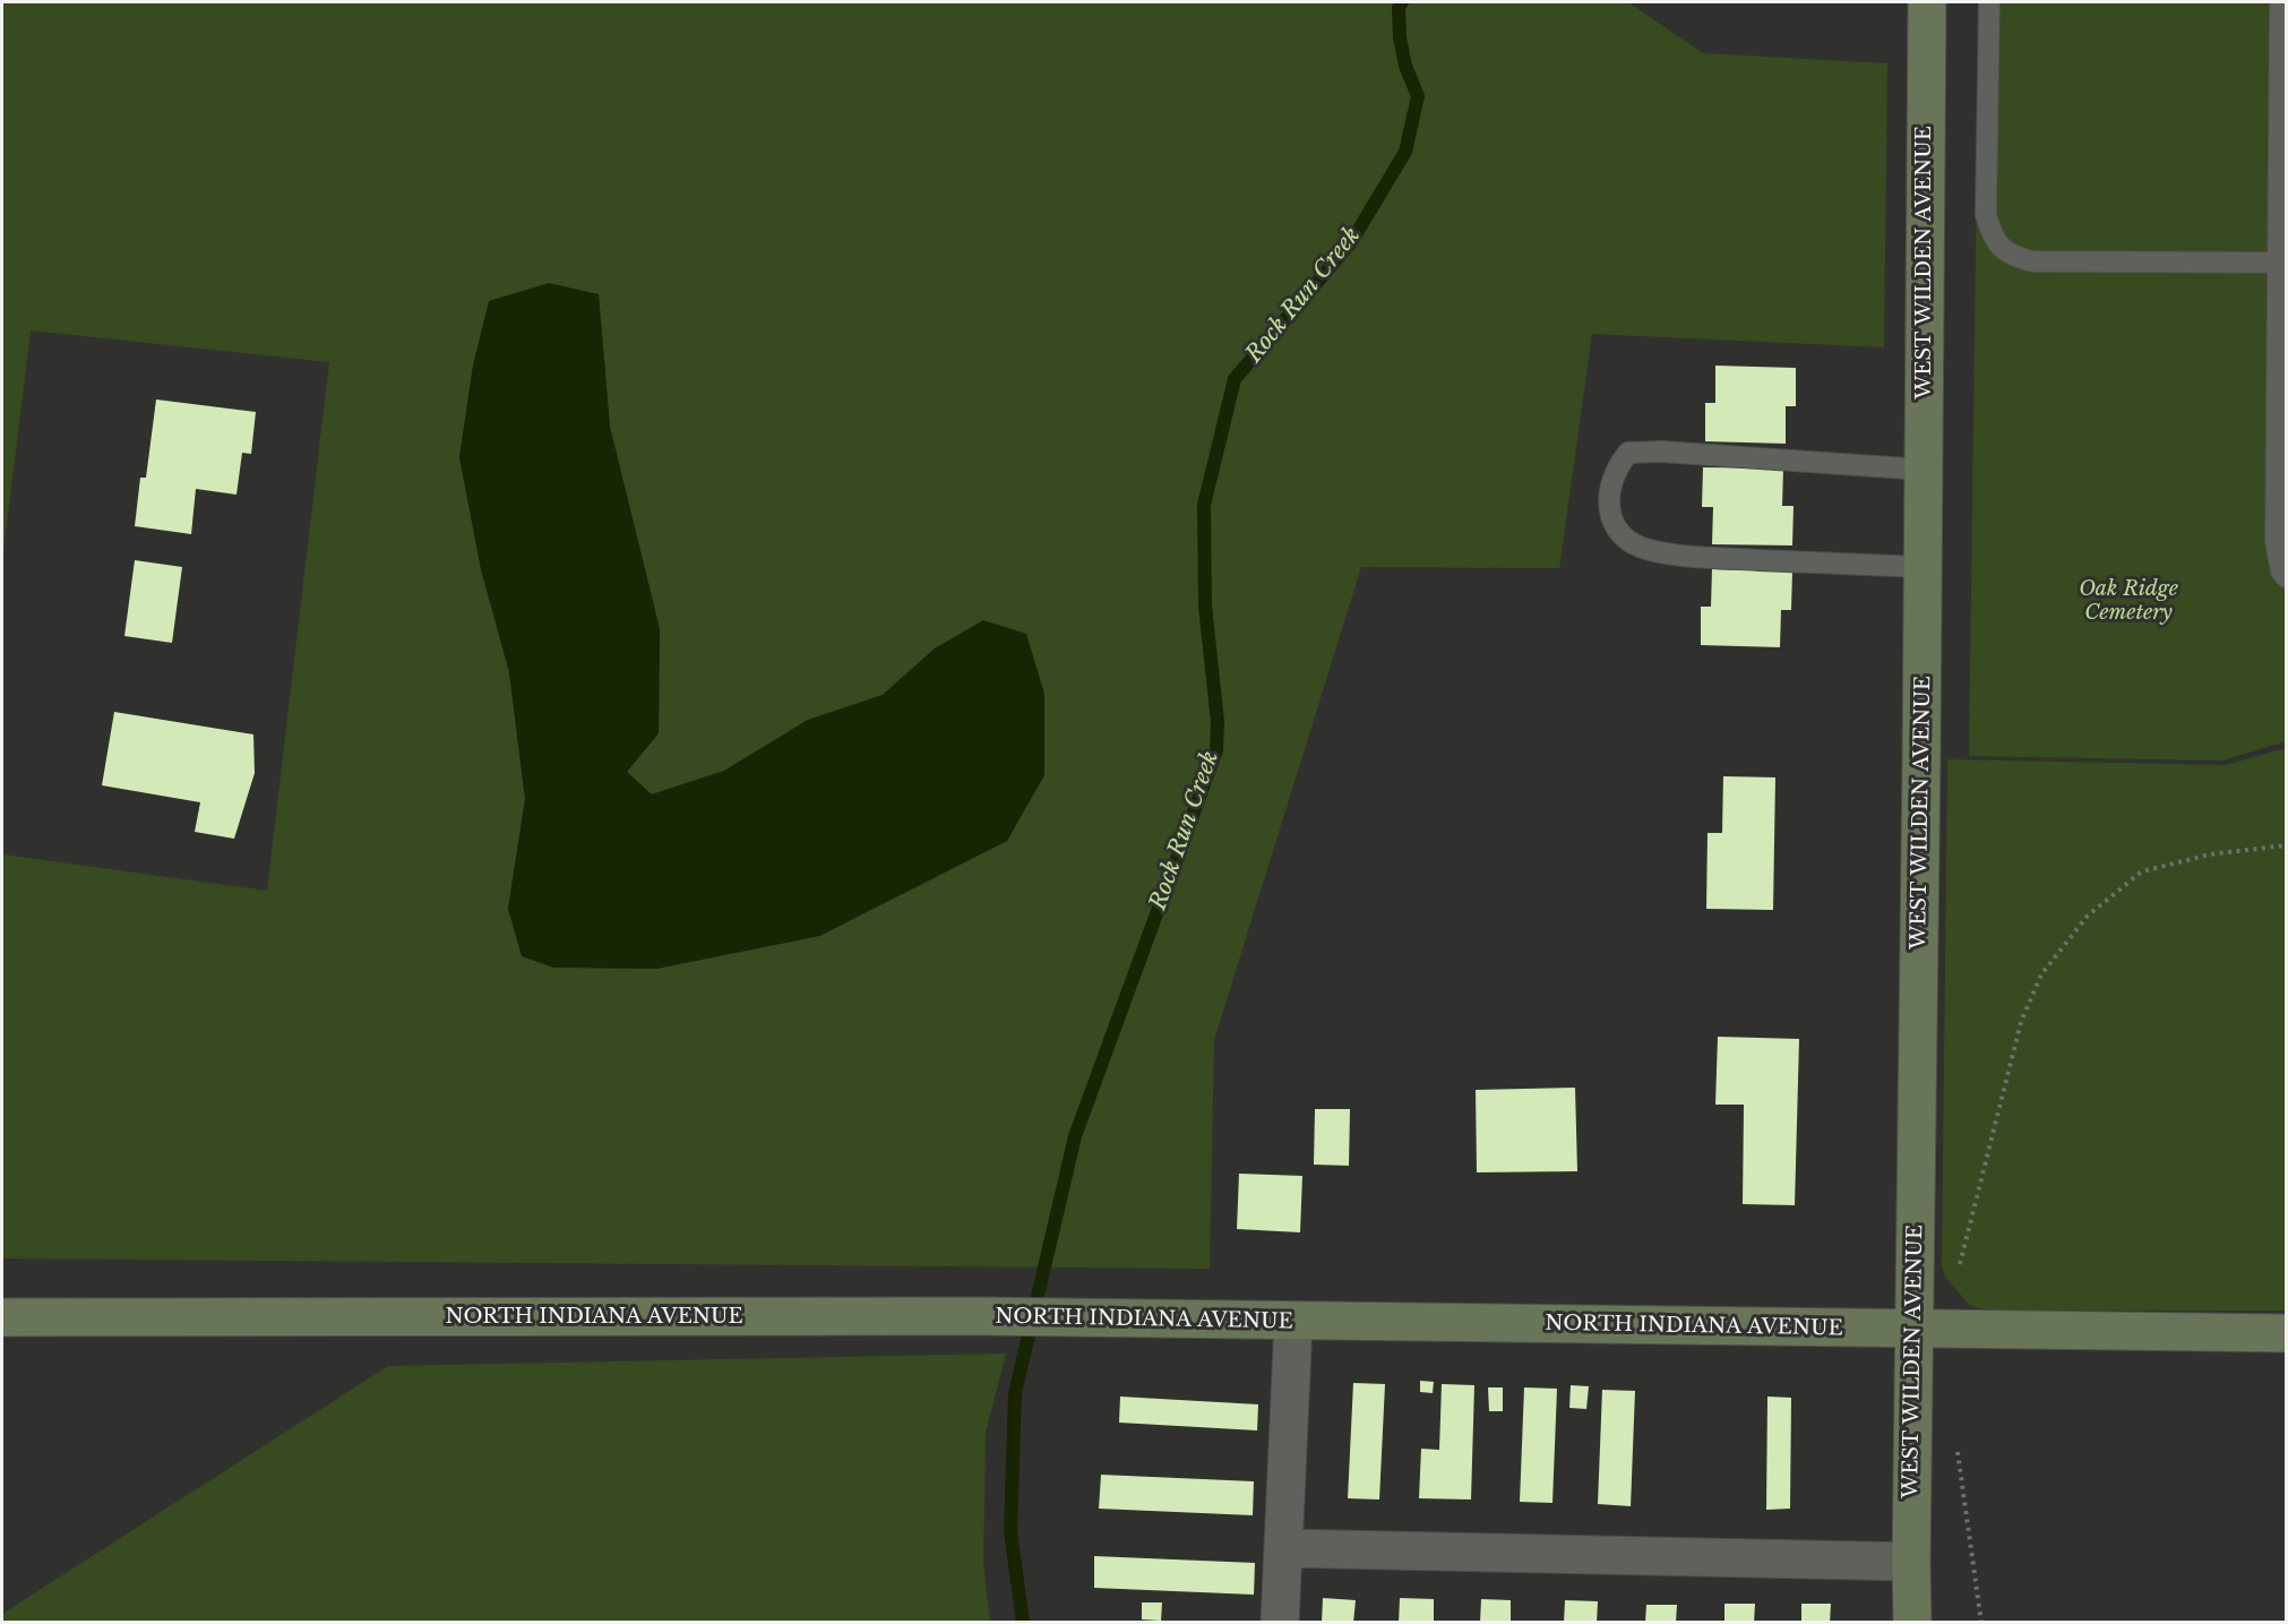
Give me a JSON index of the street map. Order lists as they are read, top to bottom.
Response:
{
  "streets": {
    "street": ["WEST WILDEN AVENUE", "NORTH INDIANA AVENUE"]
  },
  "crossings": [
    ["WEST WILDEN AVENUE", "NORTH INDIANA AVENUE"]
  ],
  "water": ["Rock Run Creek"],
  "parks": ["Oak Ridge Cemetery"]
}
